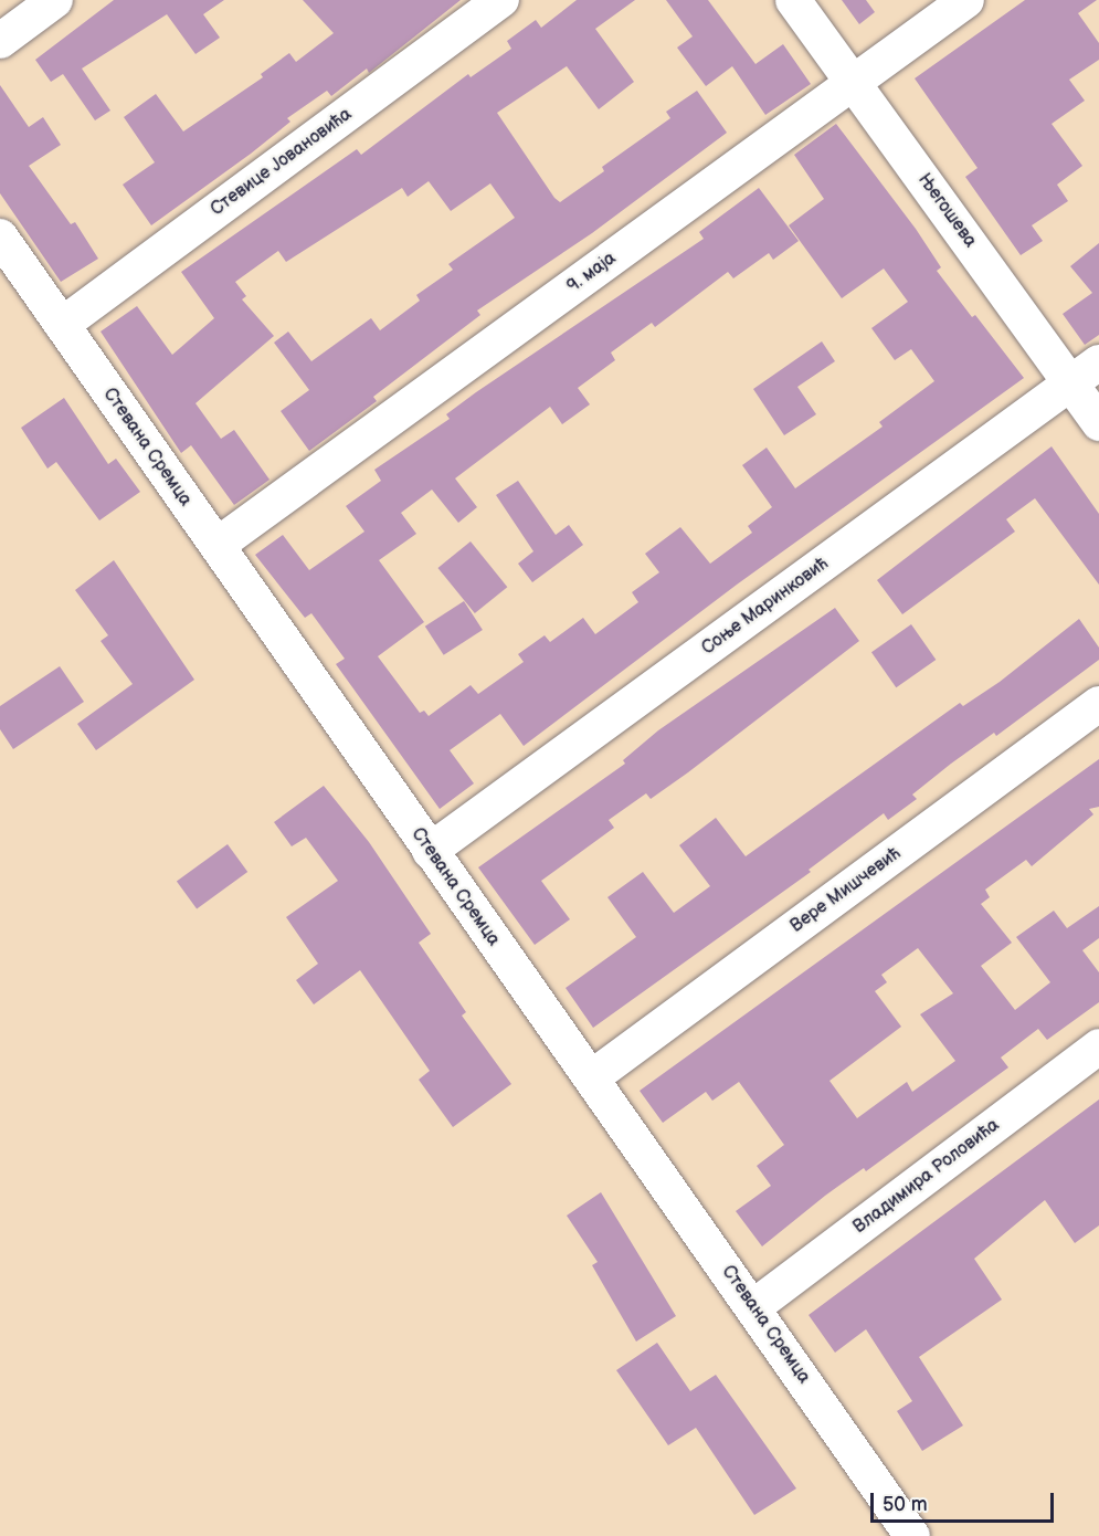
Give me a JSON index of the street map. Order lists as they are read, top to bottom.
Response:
{
  "streets": {
    "street": [
      "Стевице Јовановића",
      "Његошева",
      "9. маја",
      "Стевана Сремца",
      "Соње Маринковић",
      "Вере Мишчевић",
      "Владимира Роловића"
    ]
  },
  "crossings": [
    ["Стевице Јовановића", "Стевана Сремца"],
    ["Његошева", "9. маја"],
    ["Његошева", "Соње Маринковић"],
    ["9. маја", "Стевана Сремца"],
    ["Стевана Сремца", "Соње Маринковић"],
    ["Стевана Сремца", "Вере Мишчевић"],
    ["Стевана Сремца", "Владимира Роловића"]
  ],
  "scale_bar": "50 m"
}
